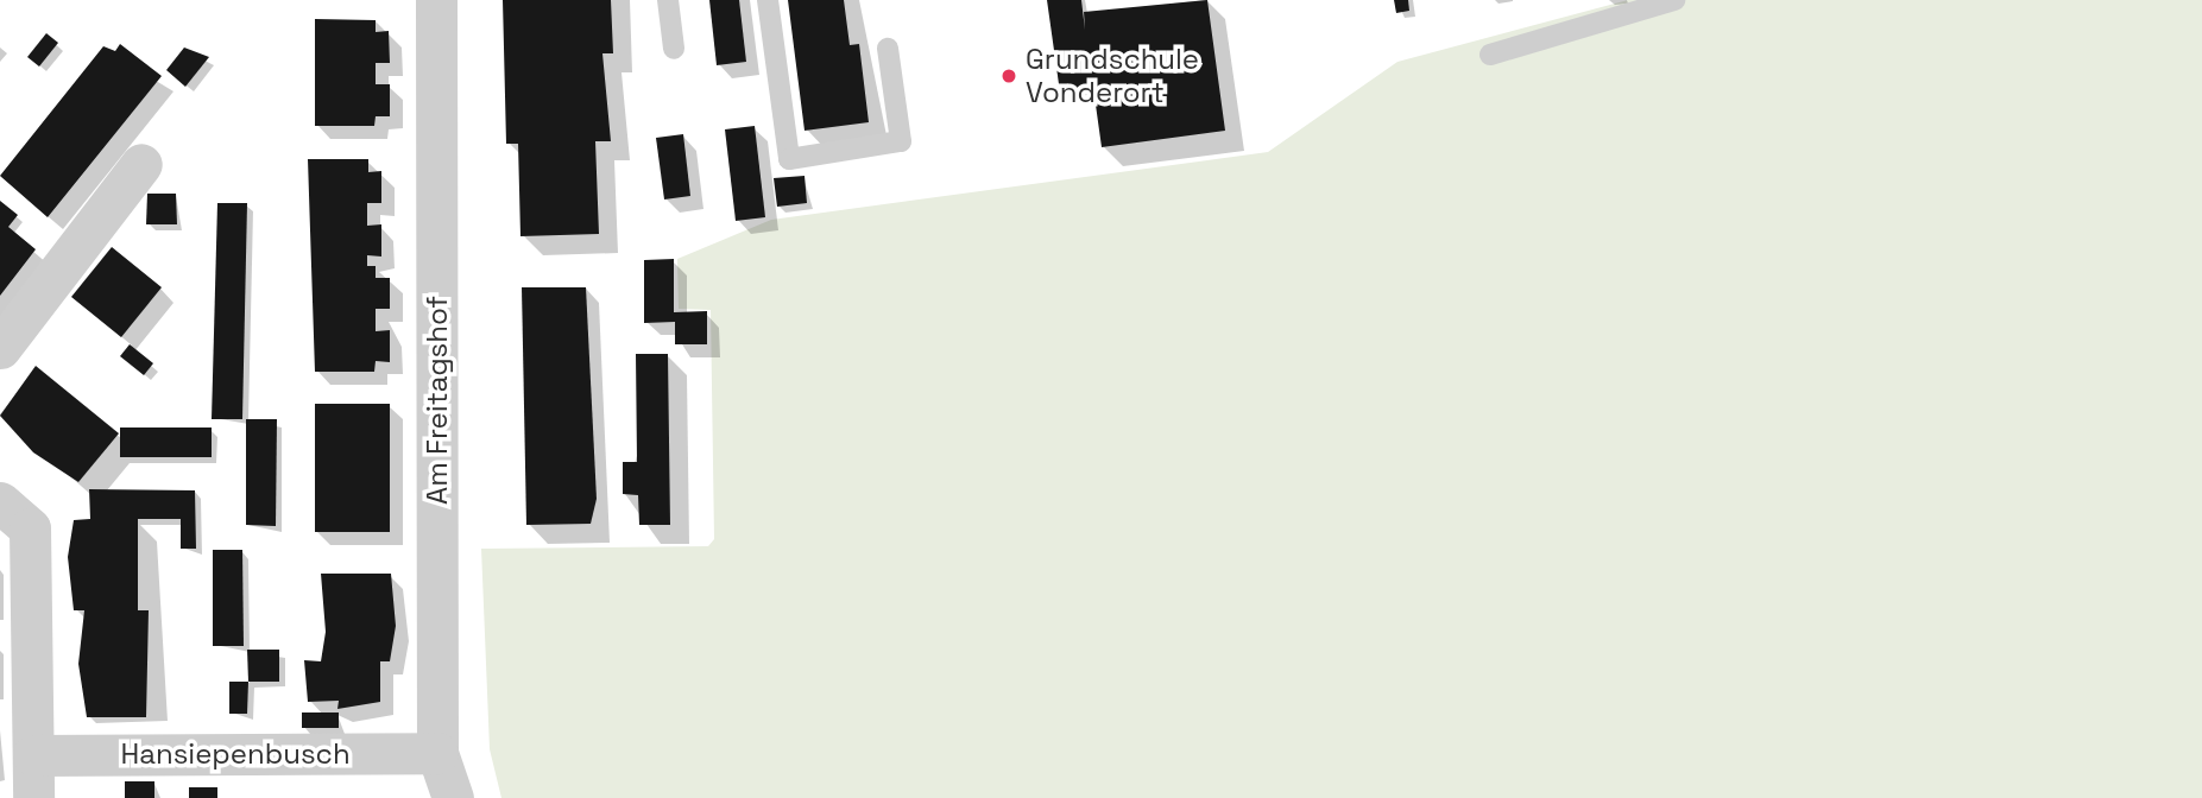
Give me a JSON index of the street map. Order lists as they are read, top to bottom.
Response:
{
  "streets": {
    "street": ["Am Freitagshof", "Hansiepenbusch"]
  },
  "crossings": [
    ["Am Freitagshof", "Hansiepenbusch"]
  ],
  "places": ["Grundschule Vonderort"]
}
